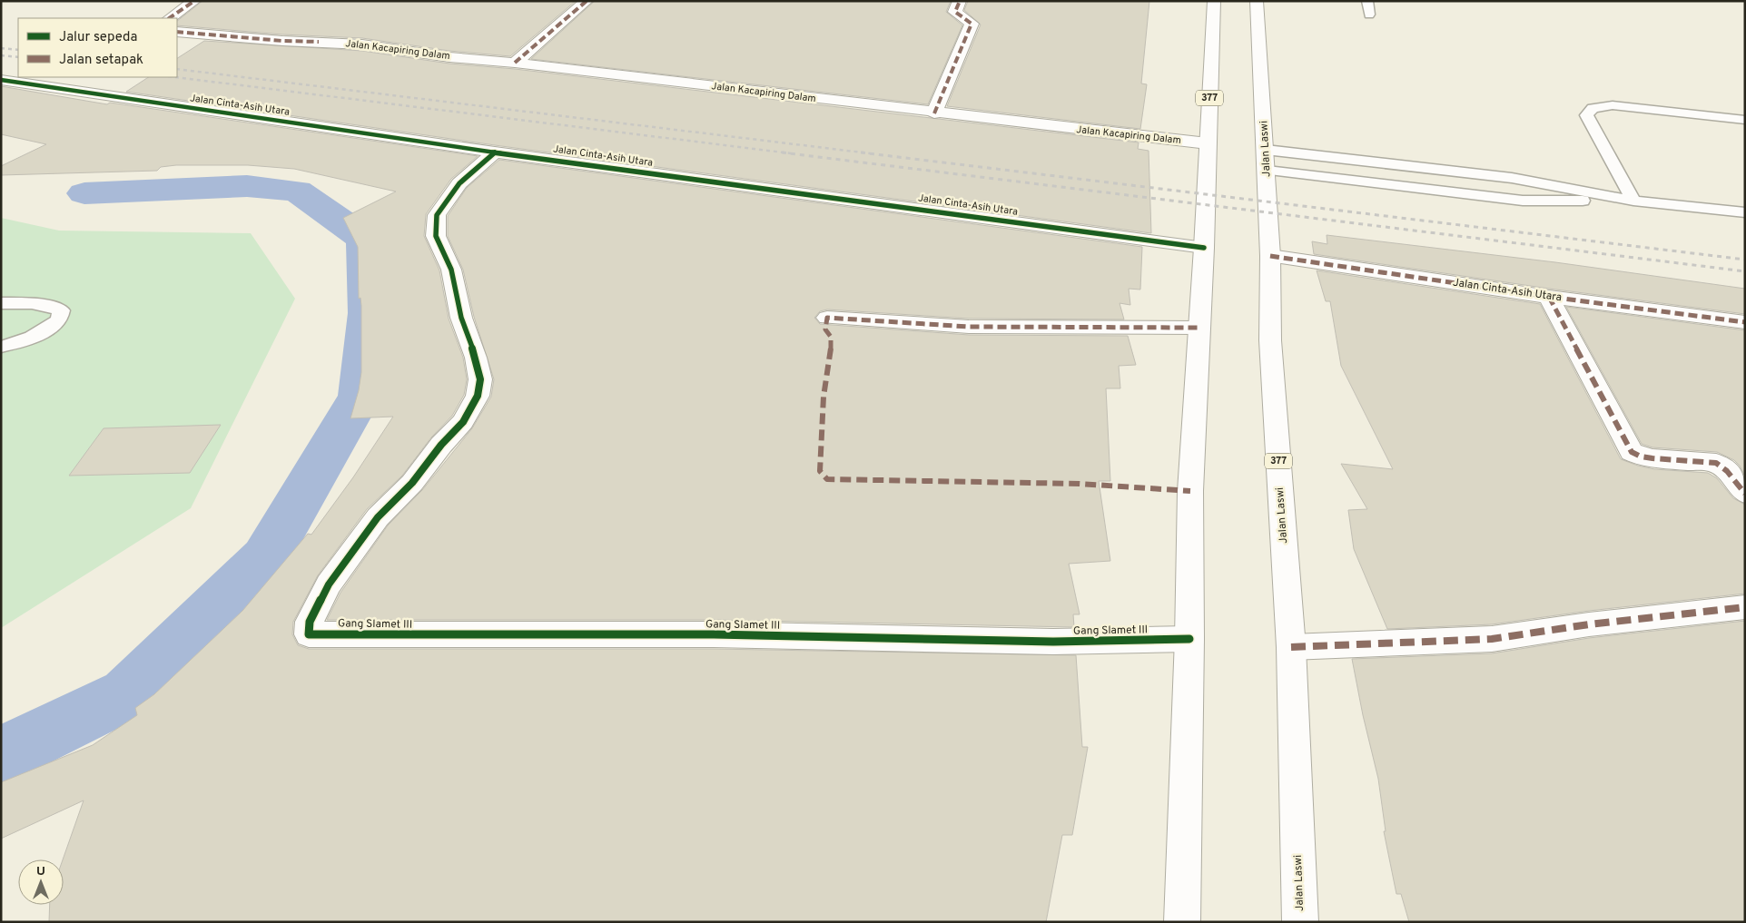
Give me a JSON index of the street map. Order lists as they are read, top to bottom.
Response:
{
  "streets": {
    "street": [
      "Jalan Kacapiring Dalam",
      "377",
      "Jalan Cinta-Asih Utara",
      "Jalan Laswi",
      "Gang Slamet III"
    ]
  },
  "crossings": [
    ["Jalan Kacapiring Dalam", "377"],
    ["377", "Jalan Cinta-Asih Utara"],
    ["377", "Gang Slamet III"],
    ["Jalan Cinta-Asih Utara", "Jalan Laswi"],
    ["Jalan Cinta-Asih Utara", "Gang Slamet III"]
  ],
  "legend": ["Jalur sepeda", "Jalan setapak"],
  "north": "top"
}
